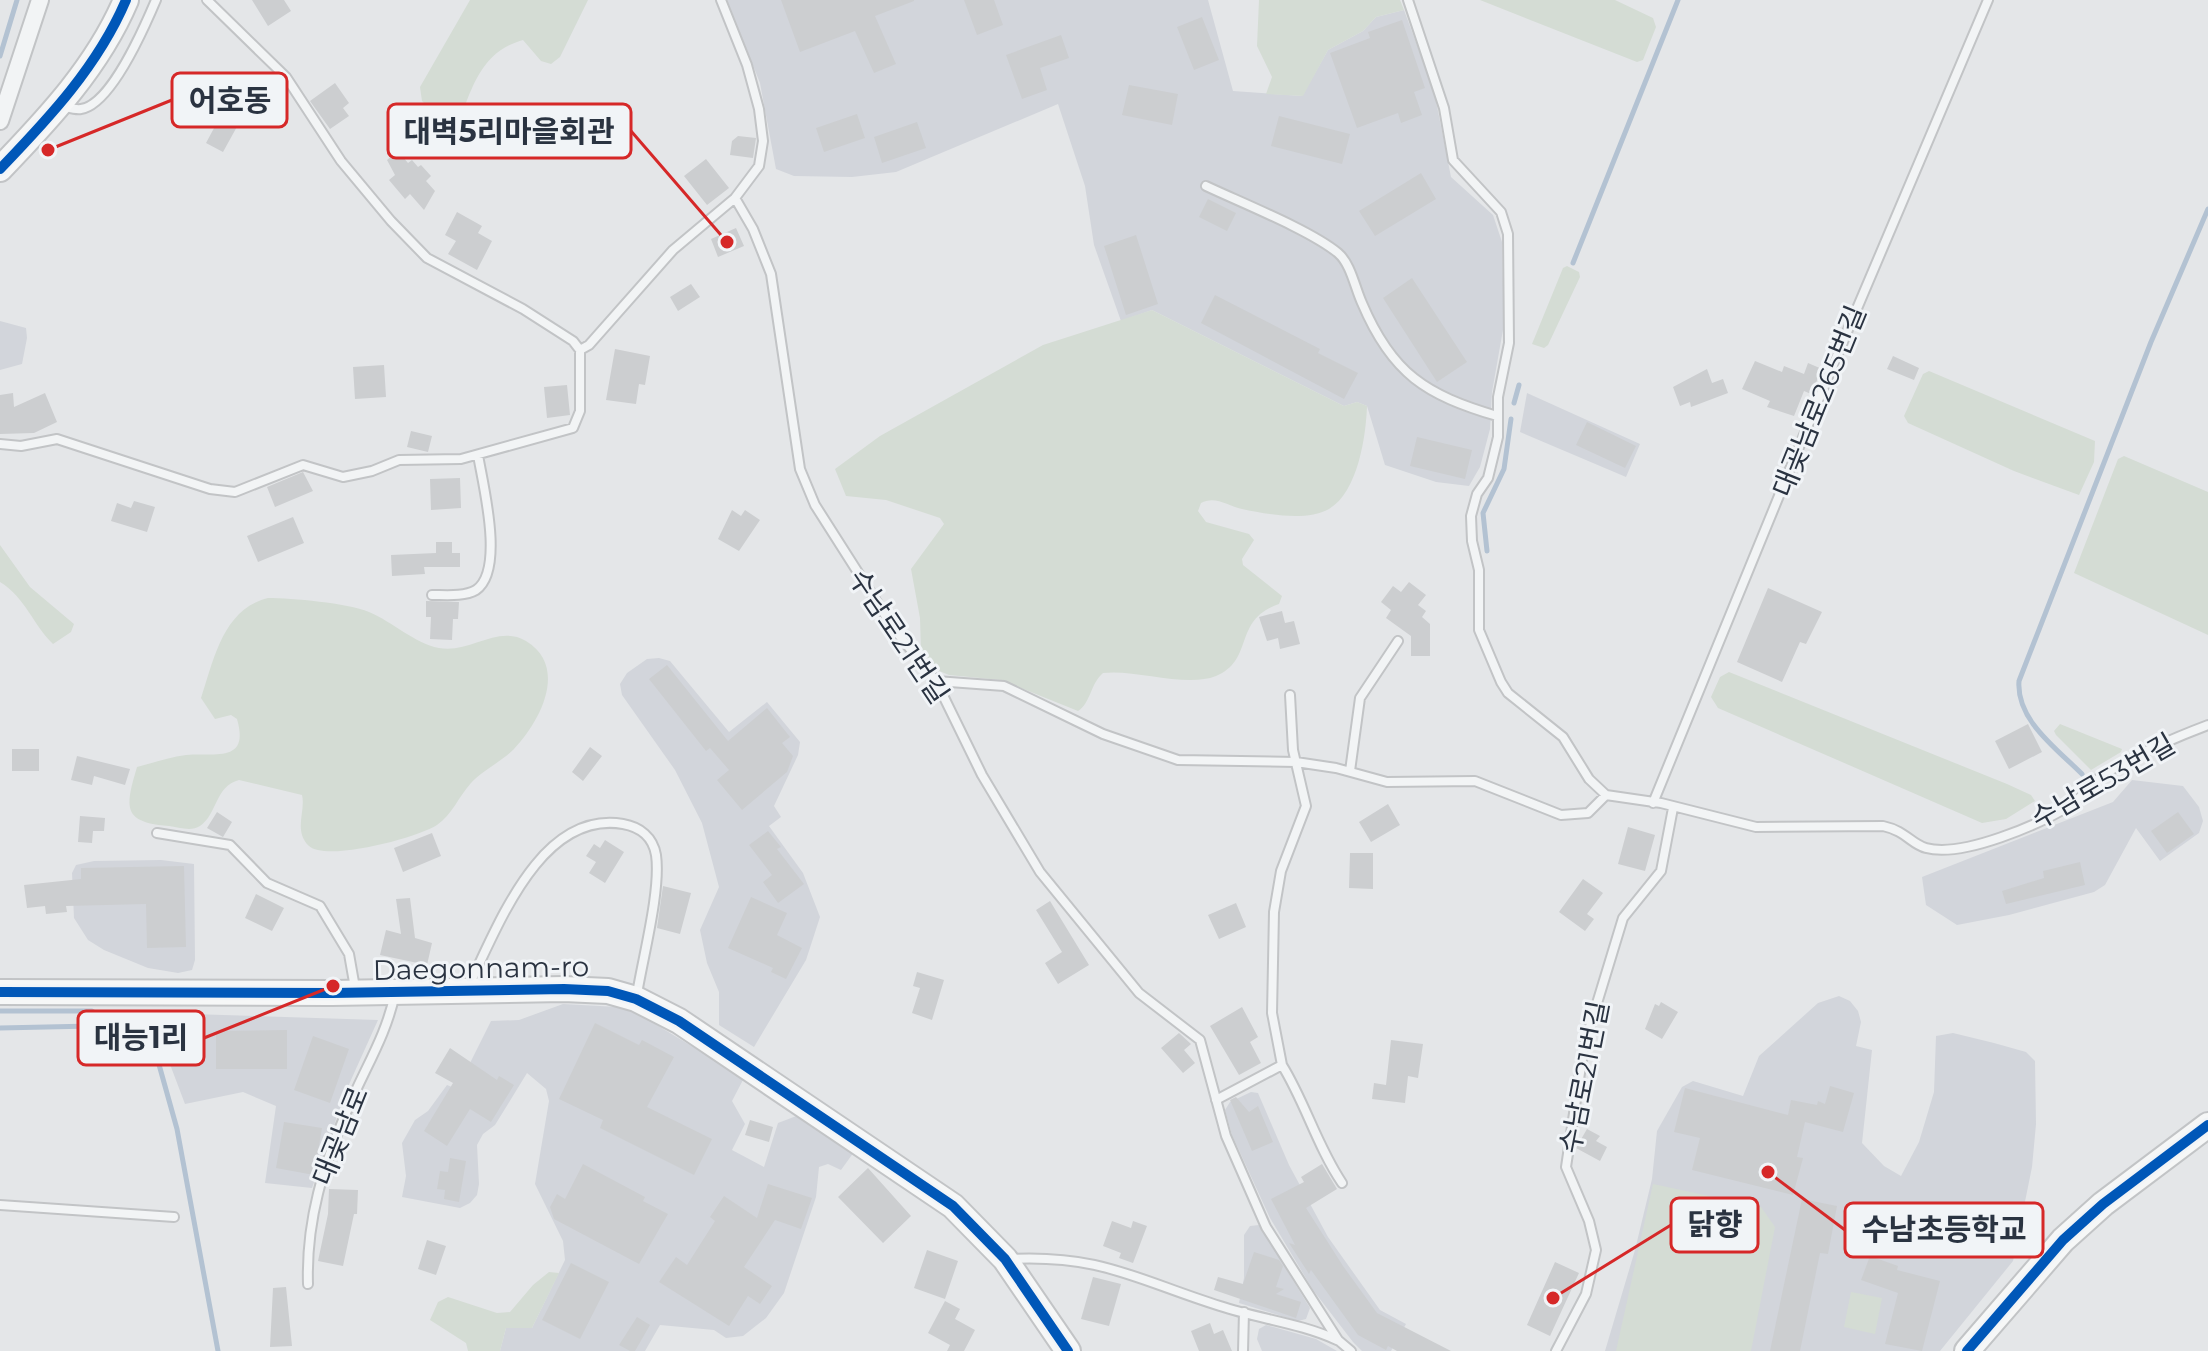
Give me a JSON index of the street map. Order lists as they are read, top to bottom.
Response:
{
  "streets": {
    "street": ["Daegonnam-ro"],
    "lane": [
      "대곶남로265번길",
      "수남로21번길",
      "수남로53번길",
      "대곶남로"
    ]
  },
  "crossings": [
    ["수남로21번길", "수남로53번길"],
    ["Daegonnam-ro", "대곶남로"]
  ],
  "places": [
    "어호동",
    "대벽5리마을회관",
    "대능1리",
    "수남초등학교",
    "닭향"
  ]
}
